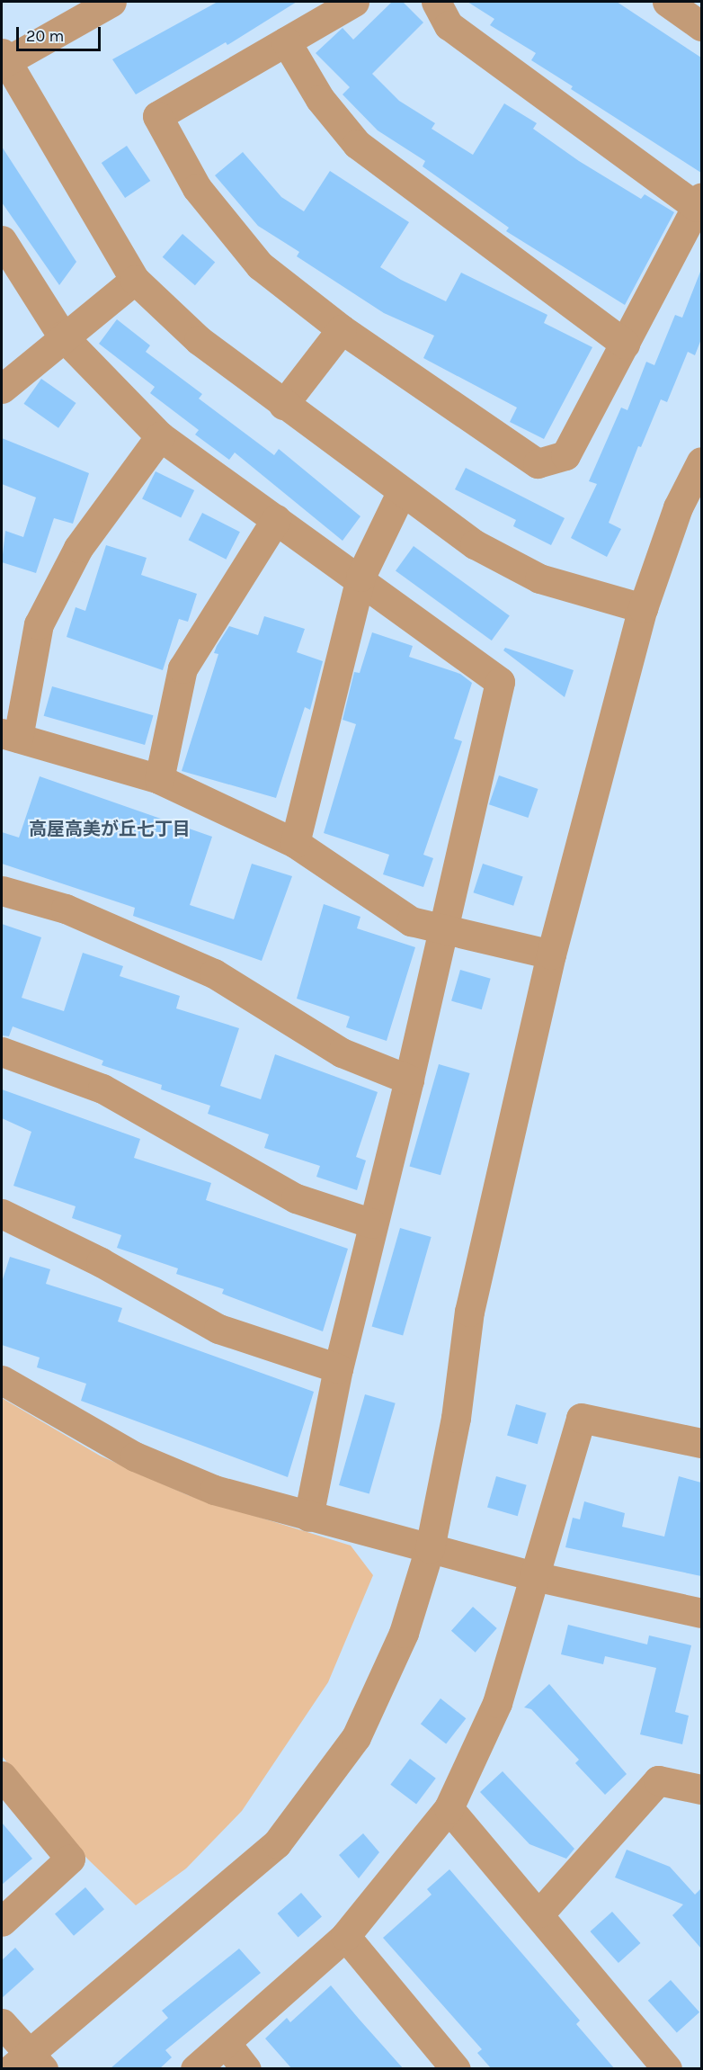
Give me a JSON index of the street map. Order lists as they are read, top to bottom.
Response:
{
  "districts": ["高屋高美が丘七丁目"],
  "scale_bar": "20 m"
}
